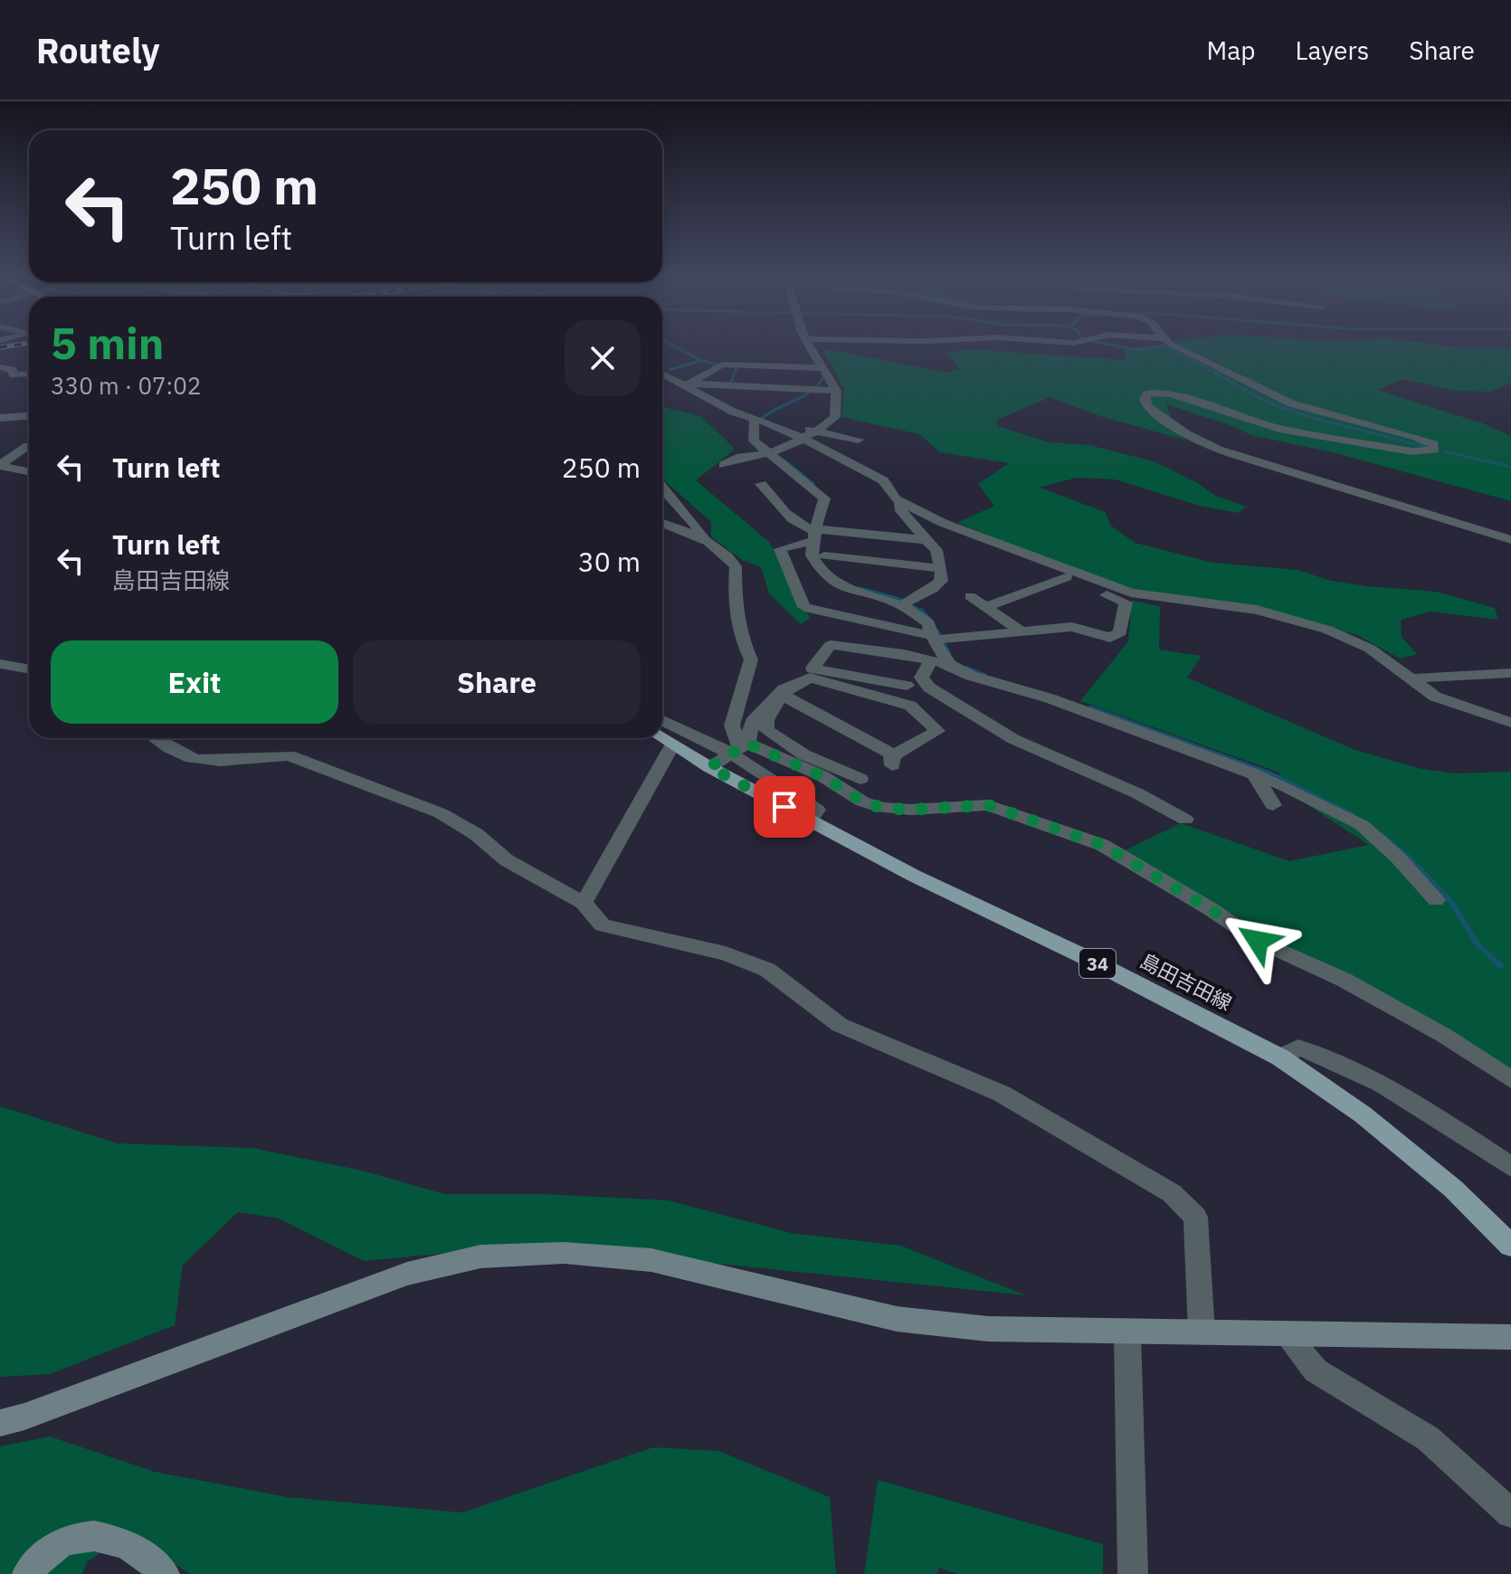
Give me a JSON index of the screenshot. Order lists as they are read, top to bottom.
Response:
{
  "streets": {
    "main road": ["34", "島田吉田線"]
  },
  "page": {
    "header": "Routely",
    "nav": ["Map", "Layers", "Share"],
    "turn": ["250 m", "Turn left"],
    "heading": ["5 min", "330 m · 07:02"],
    "list": [
      {
        "name": "Turn left",
        "value": "250 m"
      },
      {
        "name": "Turn left",
        "note": "島田吉田線",
        "value": "30 m"
      }
    ],
    "buttons": ["Exit", "Share"]
  }
}
